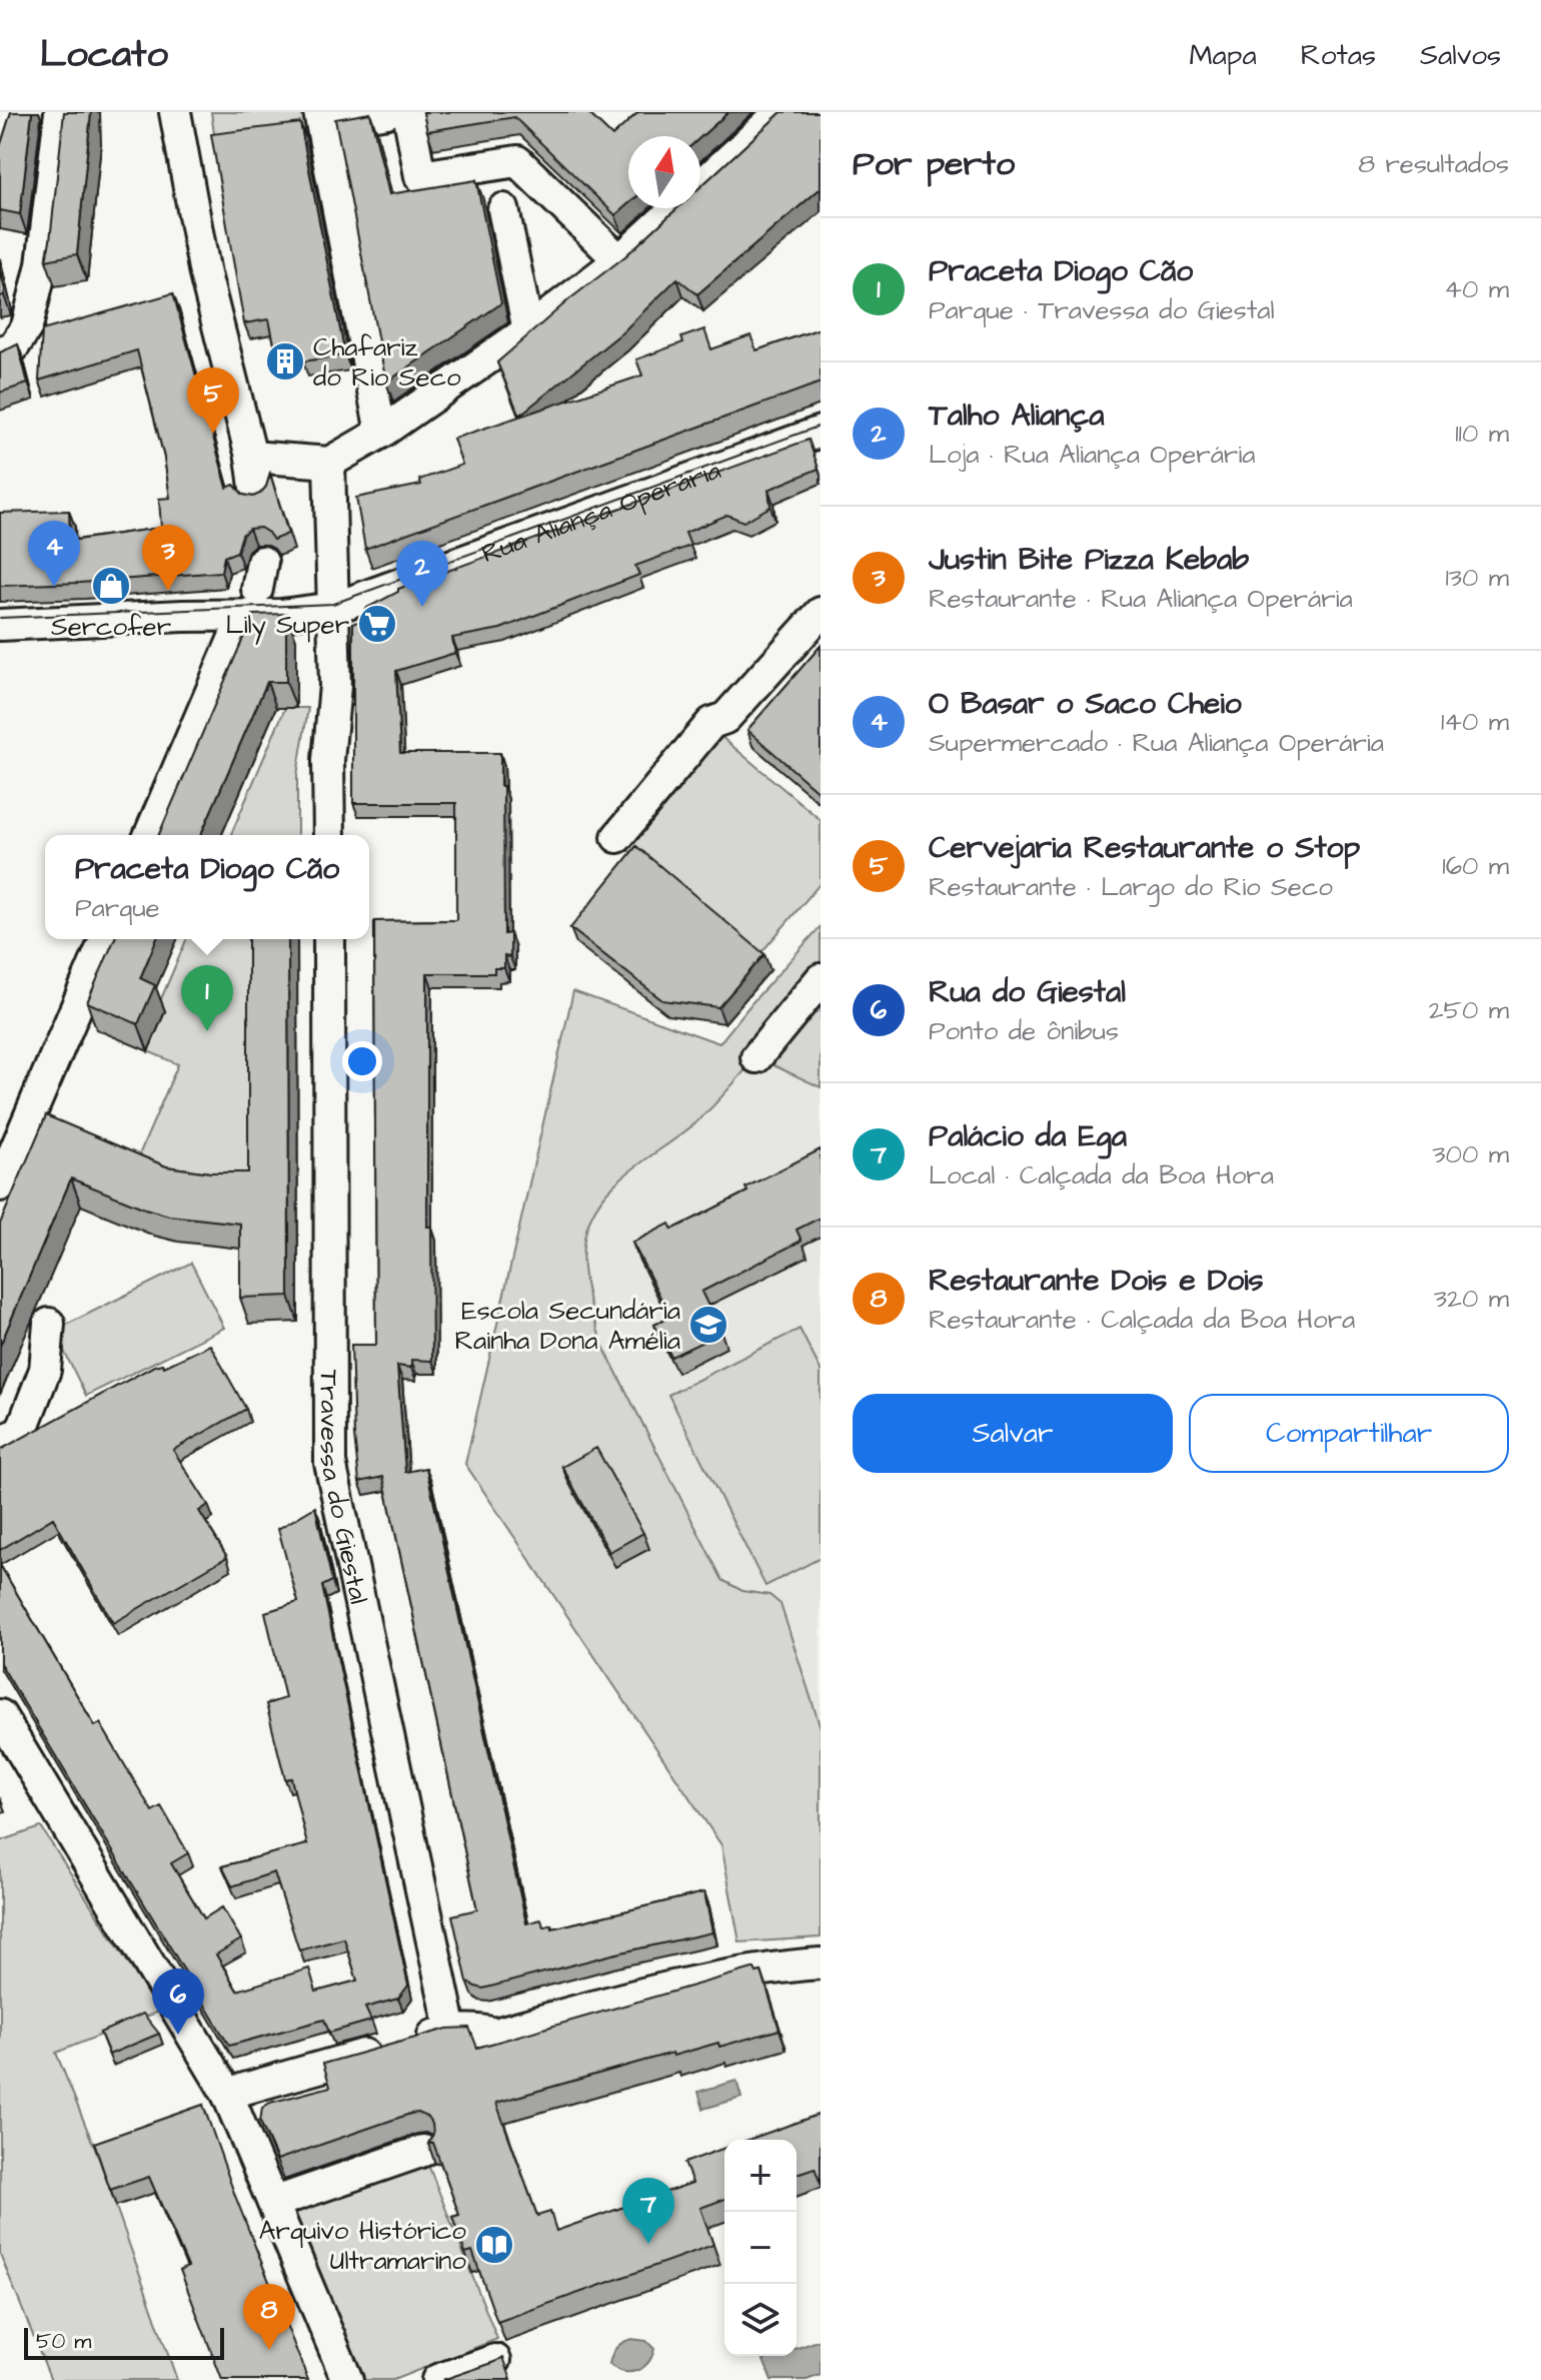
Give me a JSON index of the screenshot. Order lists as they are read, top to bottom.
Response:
{
  "streets": {
    "street": ["Rua Aliança Operária", "Travessa do Giestal"]
  },
  "places": {
    "building": ["Chafariz do Rio Seco"],
    "shop": ["Sercofer"],
    "supermarket": ["Lily Super"],
    "school or university": ["Escola Secundária Rainha Dona Amélia"],
    "library": ["Arquivo Histórico Ultramarino"]
  },
  "scale_bar": "50 m",
  "north": "top",
  "page": {
    "header": "Locato",
    "nav": ["Mapa", "Rotas", "Salvos"],
    "heading": ["Por perto", "8 resultados"],
    "list": [
      {
        "mark": "1",
        "name": "Praceta Diogo Cão",
        "note": "Parque · Travessa do Giestal",
        "value": "40 m"
      },
      {
        "mark": "2",
        "name": "Talho Aliança",
        "note": "Loja · Rua Aliança Operária",
        "value": "110 m"
      },
      {
        "mark": "3",
        "name": "Justin Bite Pizza Kebab",
        "note": "Restaurante · Rua Aliança Operária",
        "value": "130 m"
      },
      {
        "mark": "4",
        "name": "O Basar o Saco Cheio",
        "note": "Supermercado · Rua Aliança Operária",
        "value": "140 m"
      },
      {
        "mark": "5",
        "name": "Cervejaria Restaurante o Stop",
        "note": "Restaurante · Largo do Rio Seco",
        "value": "160 m"
      },
      {
        "mark": "6",
        "name": "Rua do Giestal",
        "note": "Ponto de ônibus",
        "value": "250 m"
      },
      {
        "mark": "7",
        "name": "Palácio da Ega",
        "note": "Local · Calçada da Boa Hora",
        "value": "300 m"
      },
      {
        "mark": "8",
        "name": "Restaurante Dois e Dois",
        "note": "Restaurante · Calçada da Boa Hora",
        "value": "320 m"
      }
    ],
    "pins": [
      "5",
      "4",
      "3",
      "2",
      "1",
      "6",
      "7",
      "8"
    ],
    "popup": ["Praceta Diogo Cão", "Parque"],
    "buttons": ["Salvar", "Compartilhar"],
    "map_buttons": ["+", "−"],
    "scale": "50 m"
  }
}
